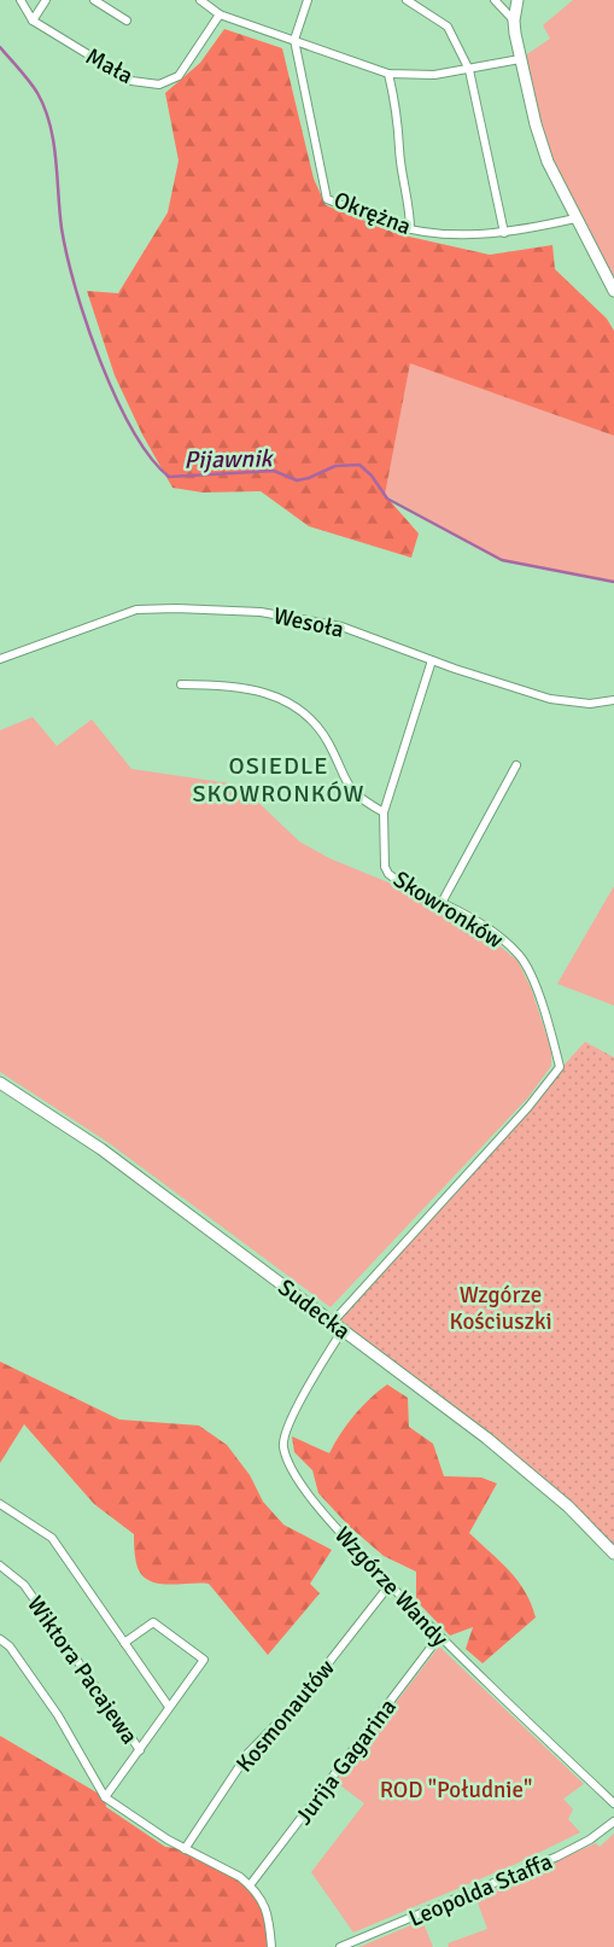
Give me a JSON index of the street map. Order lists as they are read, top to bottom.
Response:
{
  "streets": {
    "street": [
      "Mała",
      "Okrężna",
      "Wesoła",
      "Skowronków",
      "Sudecka",
      "Wzgórze Wandy",
      "Wiktora Pacajewa",
      "Kosmonautów",
      "Jurija Gagarina",
      "Leopolda Staffa"
    ]
  },
  "crossings": [
    ["Wesoła", "Skowronków"],
    ["Skowronków", "Sudecka"],
    ["Sudecka", "Wzgórze Wandy"],
    ["Wzgórze Wandy", "Kosmonautów"],
    ["Wzgórze Wandy", "Jurija Gagarina"]
  ],
  "districts": ["OSIEDLE SKOWRONKÓW"],
  "water": ["Pijawnik"],
  "parks": ["Wzgórze Kościuszki", "ROD \"Południe\""]
}
